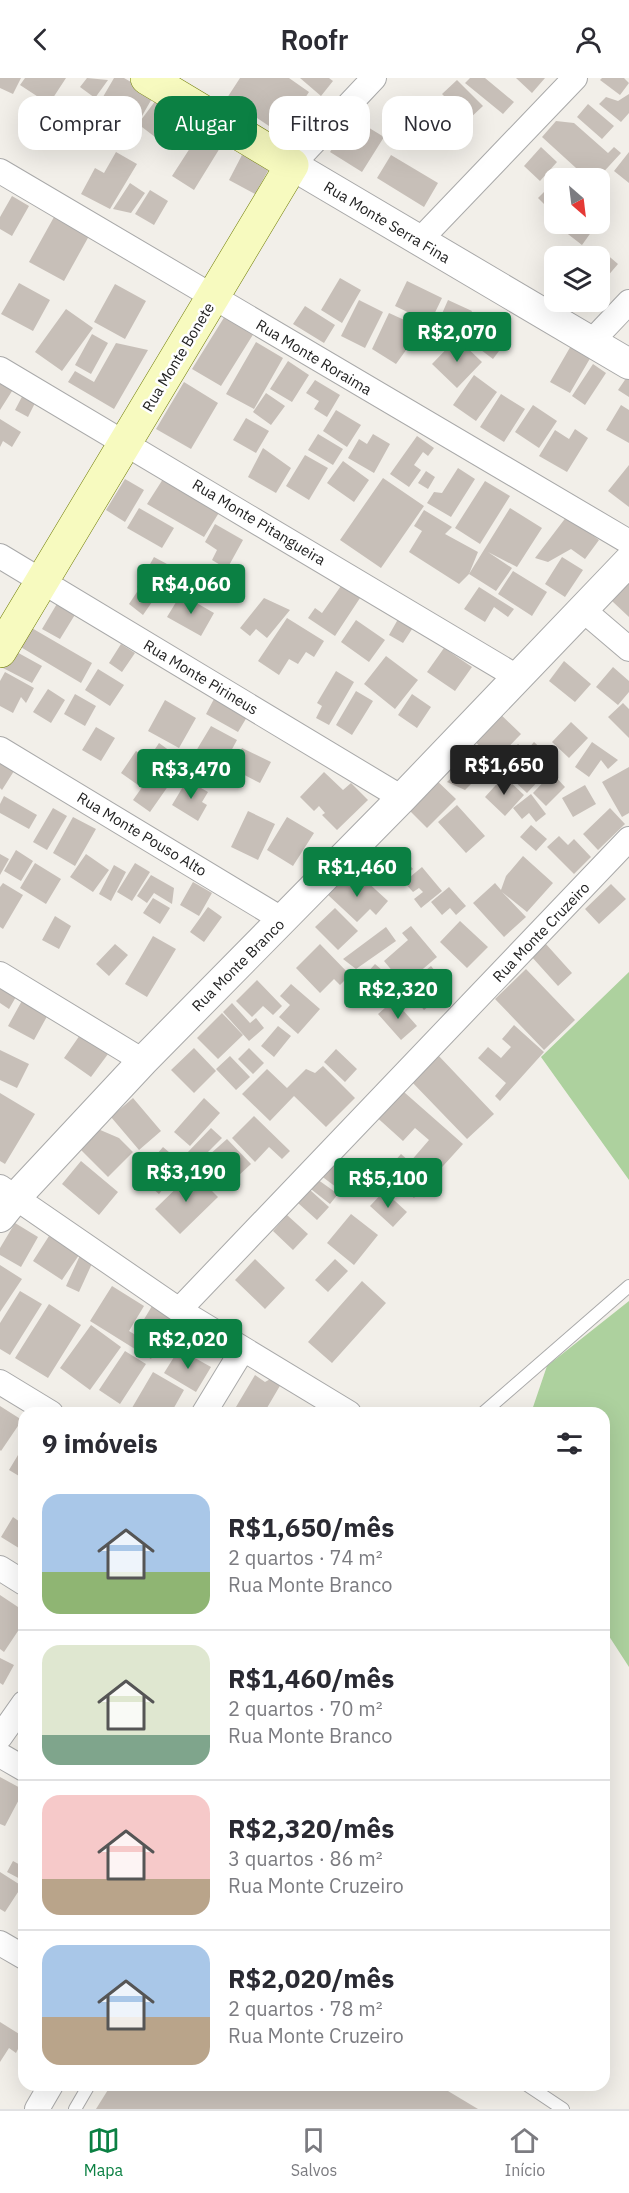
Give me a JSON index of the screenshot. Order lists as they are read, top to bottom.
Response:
{
  "streets": {
    "main road": ["Rua Monte Serra Fina", "Rua Monte Bonete"],
    "street": [
      "Rua Monte Roraima",
      "Rua Monte Pitangueira",
      "Rua Monte Pirineus",
      "Rua Monte Pouso Alto",
      "Rua Monte Cruzeiro",
      "Rua Monte Branco"
    ]
  },
  "crossings": [
    ["Rua Monte Serra Fina", "Rua Monte Bonete"],
    ["Rua Monte Bonete", "Rua Monte Roraima"],
    ["Rua Monte Bonete", "Rua Monte Pitangueira"],
    ["Rua Monte Bonete", "Rua Monte Pirineus"],
    ["Rua Monte Pitangueira", "Rua Monte Branco"],
    ["Rua Monte Pirineus", "Rua Monte Branco"],
    ["Rua Monte Pouso Alto", "Rua Monte Branco"]
  ],
  "north": "bottom right",
  "page": {
    "header": "Roofr",
    "chip": [
      "Comprar",
      "Alugar",
      "Filtros",
      "Novo"
    ],
    "price": [
      "R$2,070",
      "R$4,060",
      "R$1,650",
      "R$3,470",
      "R$1,460",
      "R$2,320",
      "R$3,190",
      "R$5,100",
      "R$2,020"
    ],
    "heading": "9 imóveis",
    "list": [
      {
        "name": "R$1,650/mês",
        "note": "2 quartos · 74 m² · Rua Monte Branco"
      },
      {
        "name": "R$1,460/mês",
        "note": "2 quartos · 70 m² · Rua Monte Branco"
      },
      {
        "name": "R$2,320/mês",
        "note": "3 quartos · 86 m² · Rua Monte Cruzeiro"
      },
      {
        "name": "R$2,020/mês",
        "note": "2 quartos · 78 m² · Rua Monte Cruzeiro"
      }
    ],
    "tabs": ["Mapa", "Salvos", "Início"]
  }
}
